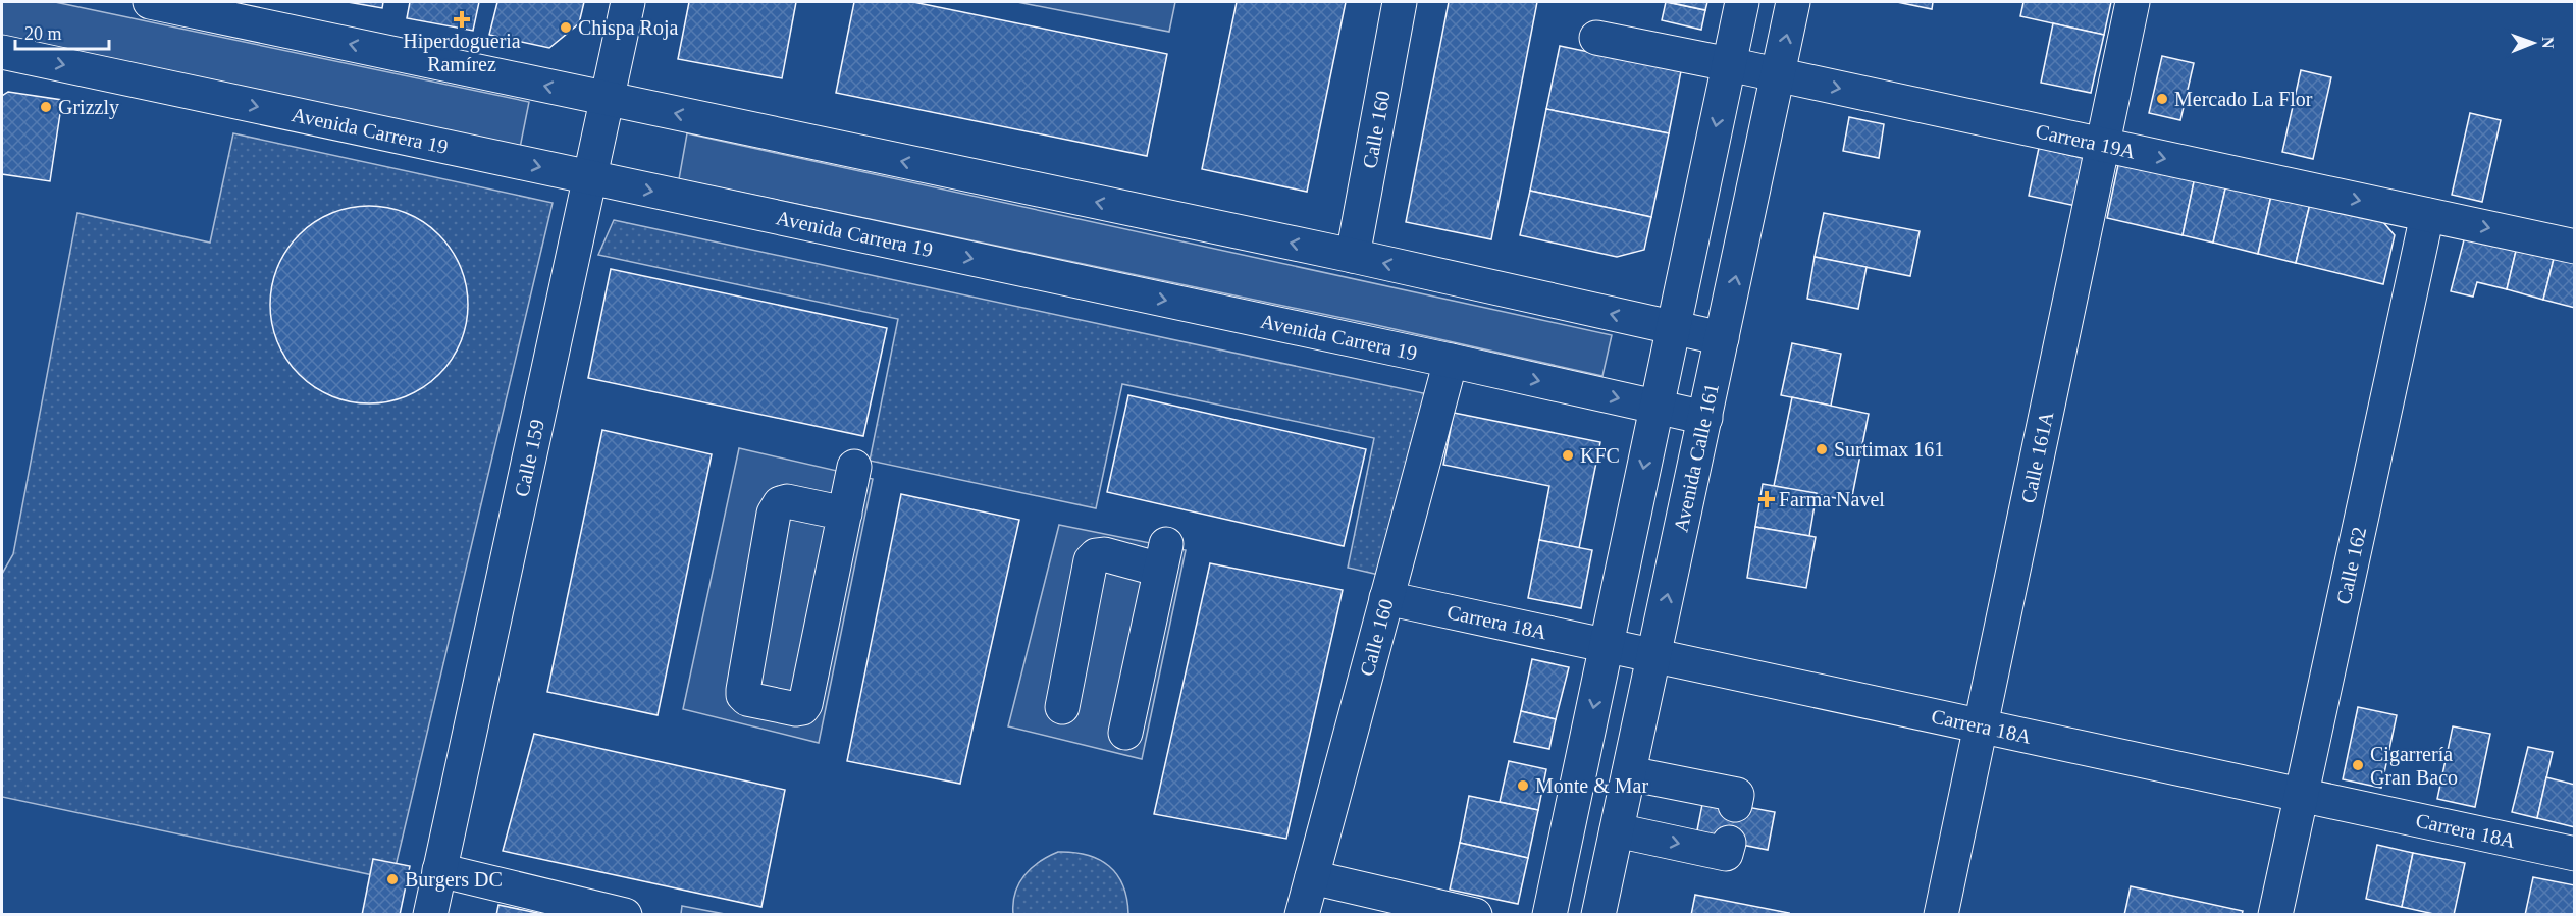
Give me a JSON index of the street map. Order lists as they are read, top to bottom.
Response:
{
  "streets": {
    "main road": [
      "Calle 160",
      "Avenida Carrera 19",
      "Carrera 19A",
      "Calle 161A",
      "Calle 159",
      "Avenida Calle 161",
      "Calle 162",
      "Carrera 18A"
    ]
  },
  "crossings": [
    ["Calle 160", "Avenida Carrera 19"],
    ["Calle 160", "Carrera 18A"],
    ["Avenida Carrera 19", "Calle 159"],
    ["Avenida Carrera 19", "Avenida Calle 161"],
    ["Carrera 19A", "Calle 161A"],
    ["Carrera 19A", "Avenida Calle 161"],
    ["Carrera 19A", "Calle 162"],
    ["Calle 161A", "Carrera 18A"],
    ["Avenida Calle 161", "Carrera 18A"],
    ["Calle 162", "Carrera 18A"]
  ],
  "one_way": ["Carrera 19A"],
  "places": {
    "health": ["Hiperdogueria Ramírez", "Farma Navel"],
    "other": [
      "Chispa Roja",
      "Mercado La Flor",
      "Grizzly",
      "Surtimax 161",
      "KFC",
      "Cigarrería Gran Baco",
      "Monte & Mar",
      "Burgers DC"
    ]
  },
  "scale_bar": "20 m",
  "north": "right"
}
